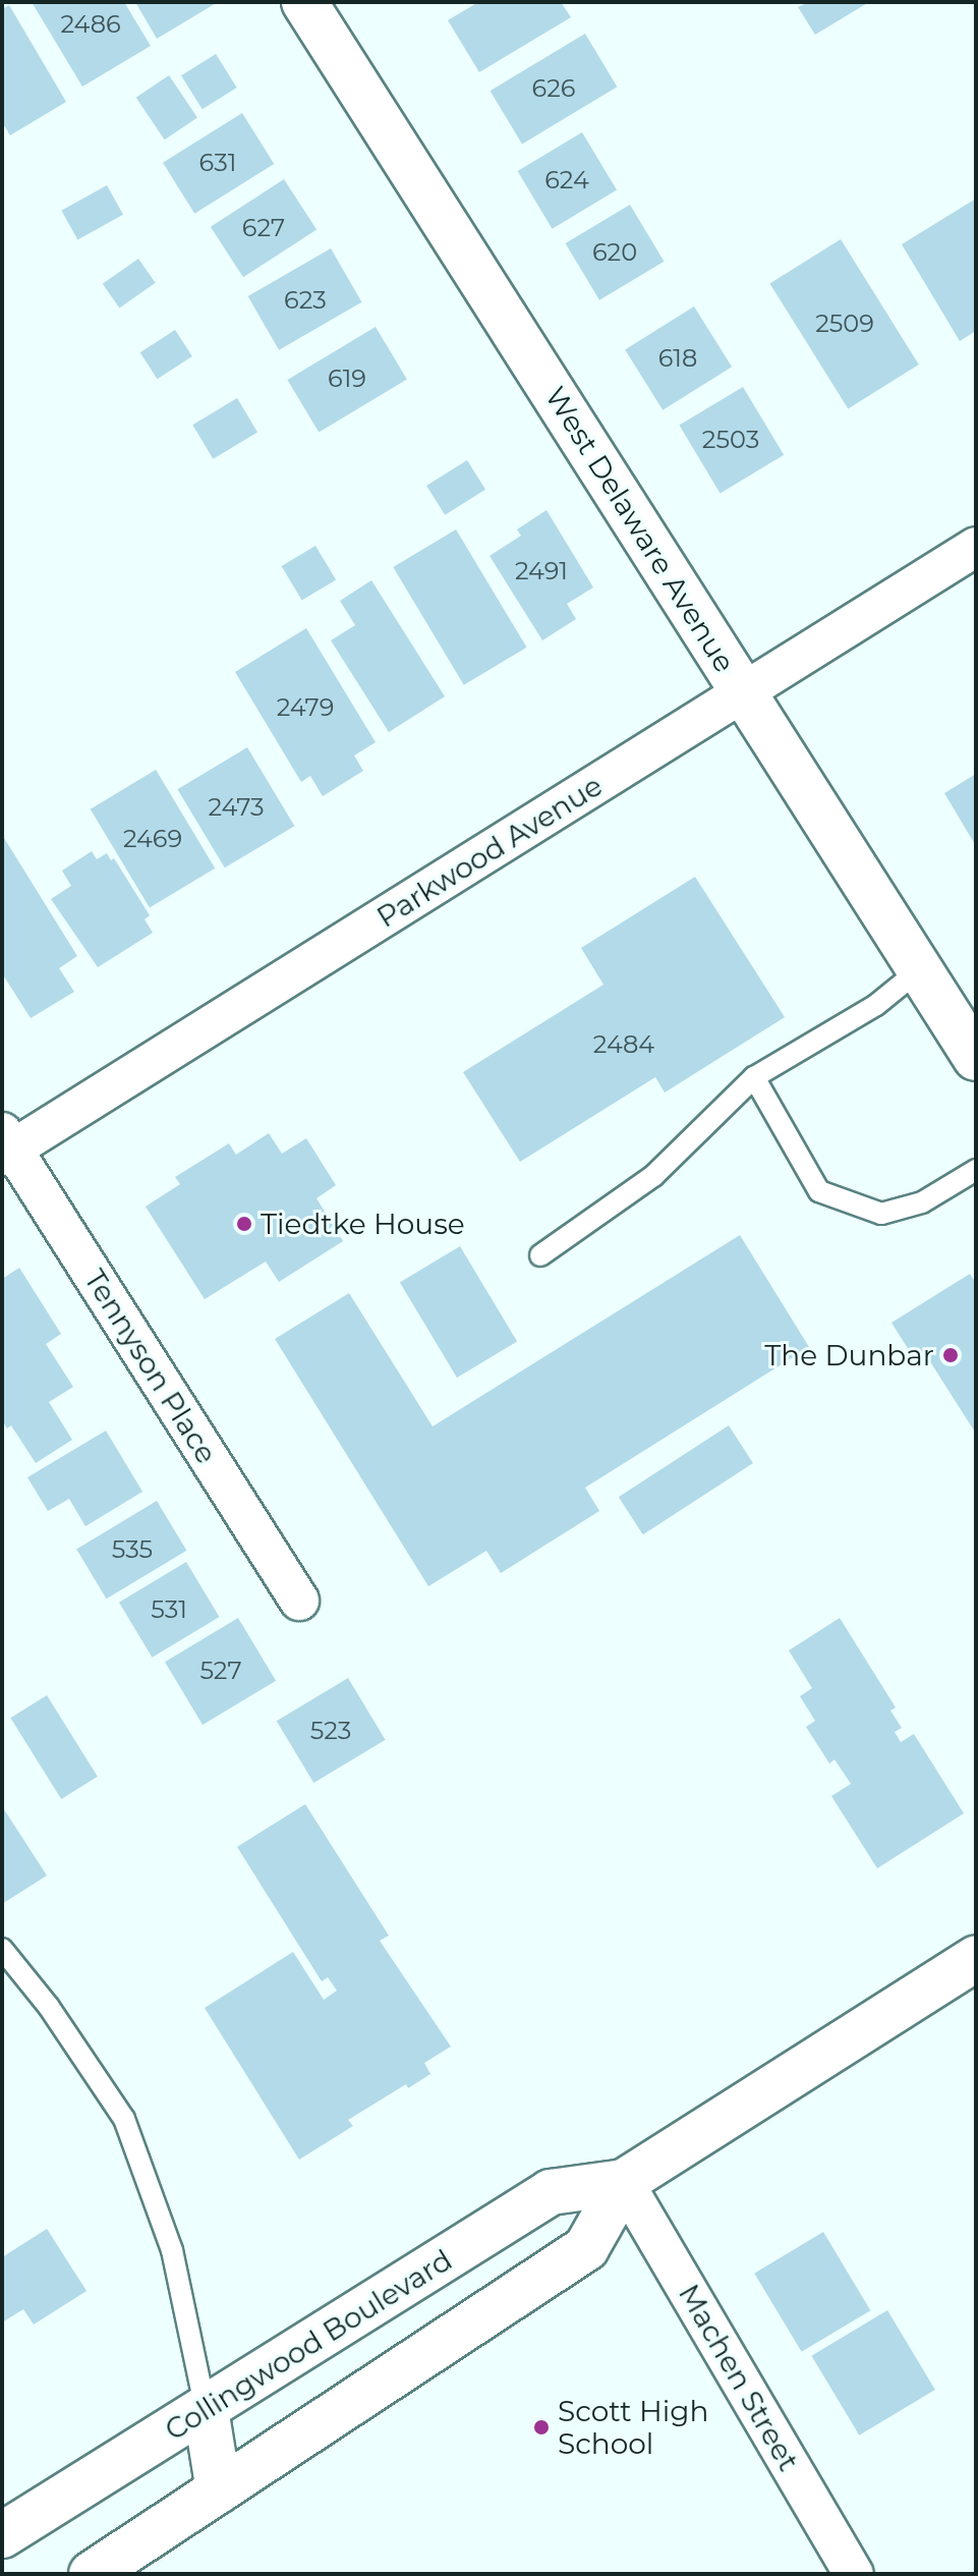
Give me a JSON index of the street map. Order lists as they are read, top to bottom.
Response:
{
  "streets": {
    "main road": ["West Delaware Avenue", "Collingwood Boulevard"],
    "street": ["Parkwood Avenue", "Tennyson Place", "Machen Street"]
  },
  "crossings": [
    ["West Delaware Avenue", "Parkwood Avenue"],
    ["Parkwood Avenue", "Tennyson Place"],
    ["Collingwood Boulevard", "Machen Street"]
  ],
  "places": ["Tiedtke House", "The Dunbar", "Scott High School"],
  "house_numbers": [
    "2486",
    "626",
    "631",
    "624",
    "627",
    "620",
    "623",
    "2509",
    "618",
    "619",
    "2503",
    "2491",
    "2479",
    "2473",
    "2469",
    "2484",
    "535",
    "531",
    "527",
    "523"
  ]
}
